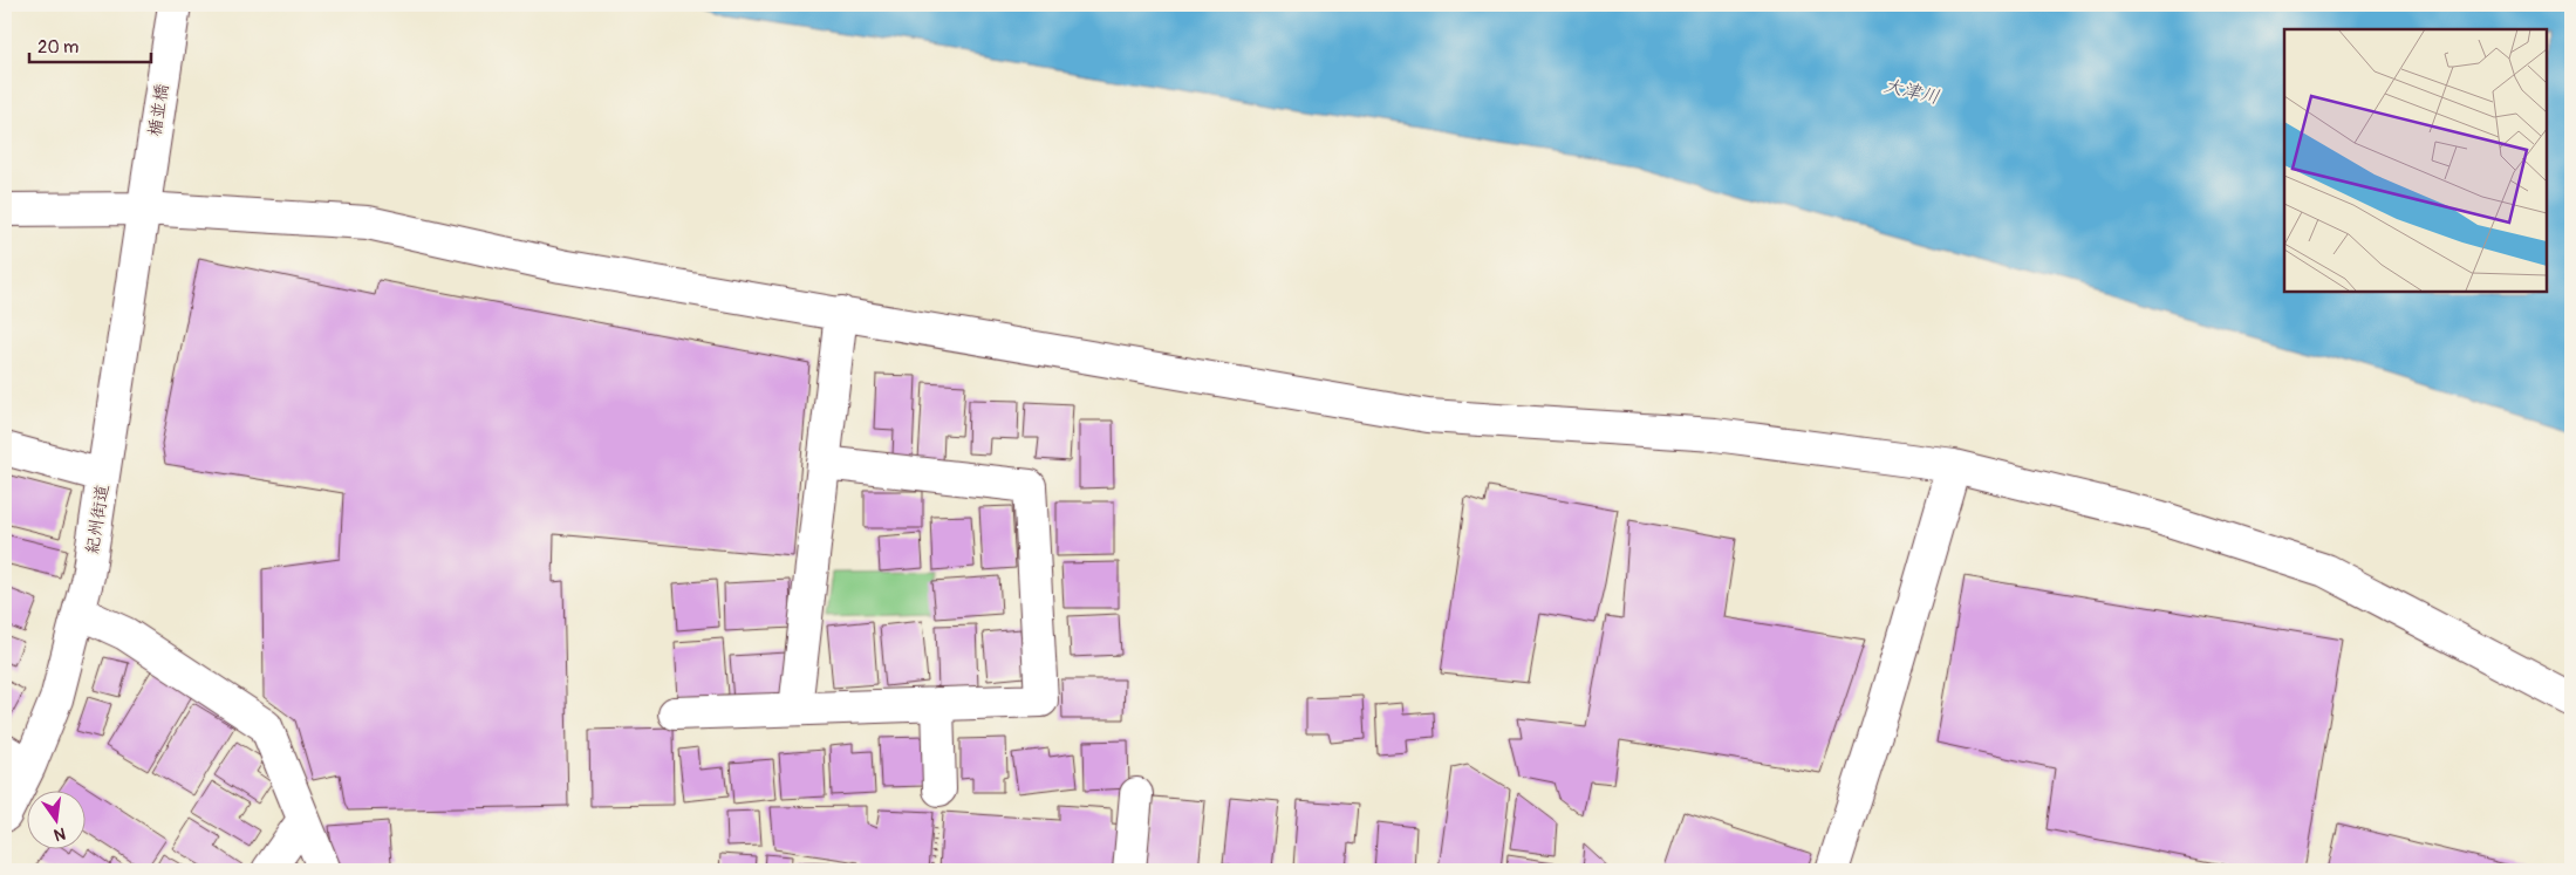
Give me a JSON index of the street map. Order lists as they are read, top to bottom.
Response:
{
  "streets": {
    "street": ["楯並橋", "紀州街道"]
  },
  "crossings": [
    ["楯並橋", "紀州街道"]
  ],
  "water": ["大津川"],
  "scale_bar": "20 m",
  "north": "bottom"
}
